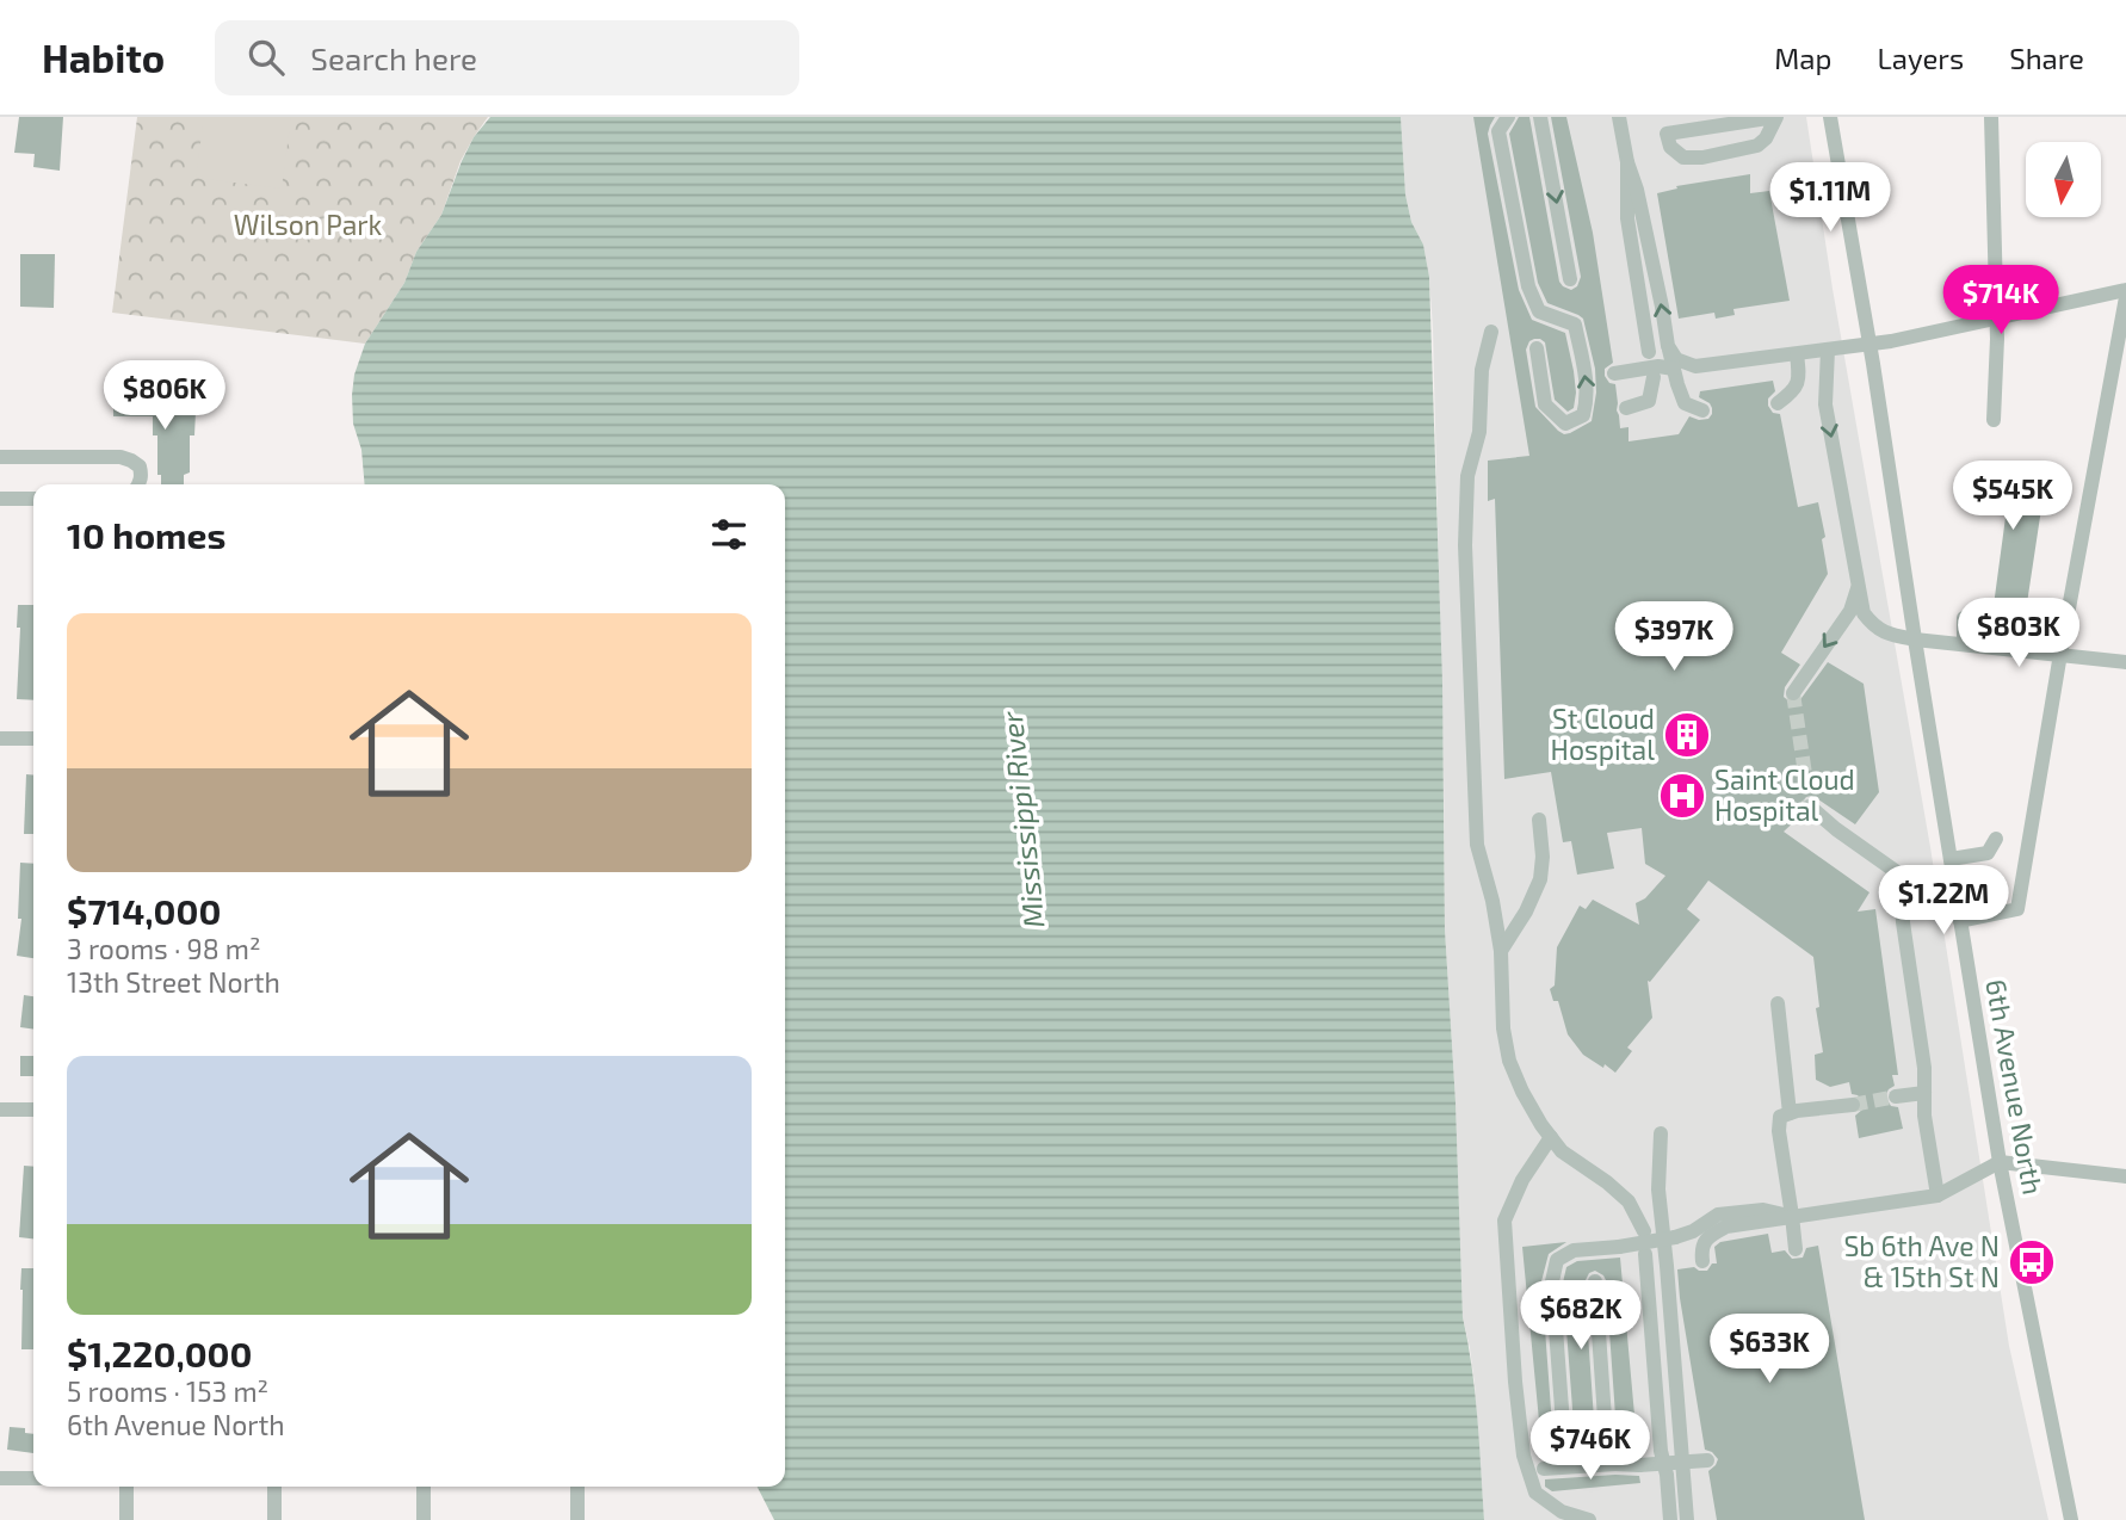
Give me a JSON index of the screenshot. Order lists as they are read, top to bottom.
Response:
{
  "streets": {
    "street": ["6th Avenue North"]
  },
  "water": ["Mississippi River"],
  "parks": ["Wilson Park"],
  "places": {
    "building": ["St Cloud Hospital"],
    "hospital": ["Saint Cloud Hospital"],
    "bus stop": ["Sb 6th Ave N & 15th St N"]
  },
  "north": "bottom",
  "page": {
    "header": "Habito",
    "search": "Search here",
    "nav": ["Map", "Layers", "Share"],
    "price": [
      "$1.11M",
      "$714K",
      "$806K",
      "$545K",
      "$803K",
      "$397K",
      "$1.22M",
      "$682K",
      "$633K",
      "$746K"
    ],
    "heading": "10 homes",
    "list": [
      {
        "name": "$714,000",
        "note": "3 rooms · 98 m² · 13th Street North"
      },
      {
        "name": "$1,220,000",
        "note": "5 rooms · 153 m² · 6th Avenue North"
      }
    ]
  }
}
